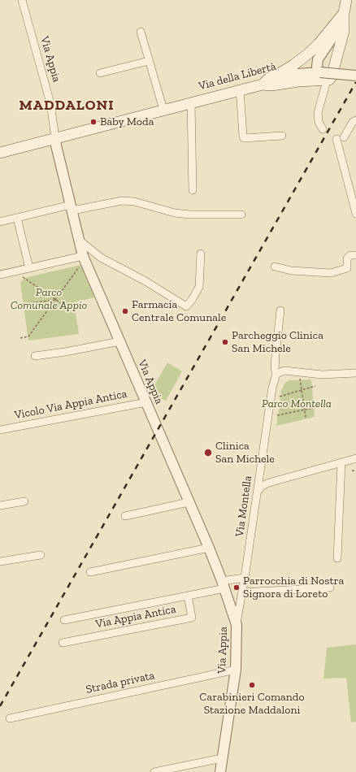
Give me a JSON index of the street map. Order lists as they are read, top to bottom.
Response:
{
  "streets": {
    "main road": ["Via della Libertà"],
    "street": [
      "Via Appia",
      "Vicolo Via Appia Antica",
      "Via Montella",
      "Via Appia Antica",
      "Strada privata"
    ]
  },
  "crossings": [
    ["Via Appia", "Via della Libertà"],
    ["Via Appia", "Vicolo Via Appia Antica"],
    ["Via Appia", "Via Montella"],
    ["Via Appia", "Via Appia Antica"],
    ["Via Appia", "Strada privata"],
    ["Via Montella", "Via Appia Antica"]
  ],
  "districts": ["MADDALONI"],
  "parks": ["Parco Comunale Appio", "Parco Montella"],
  "places": [
    "Baby Moda",
    "Farmacia Centrale Comunale",
    "Parcheggio Clinica San Michele",
    "Clinica San Michele",
    "Parrocchia di Nostra Signora di Loreto",
    "Carabinieri Comando Stazione Maddaloni"
  ]
}
